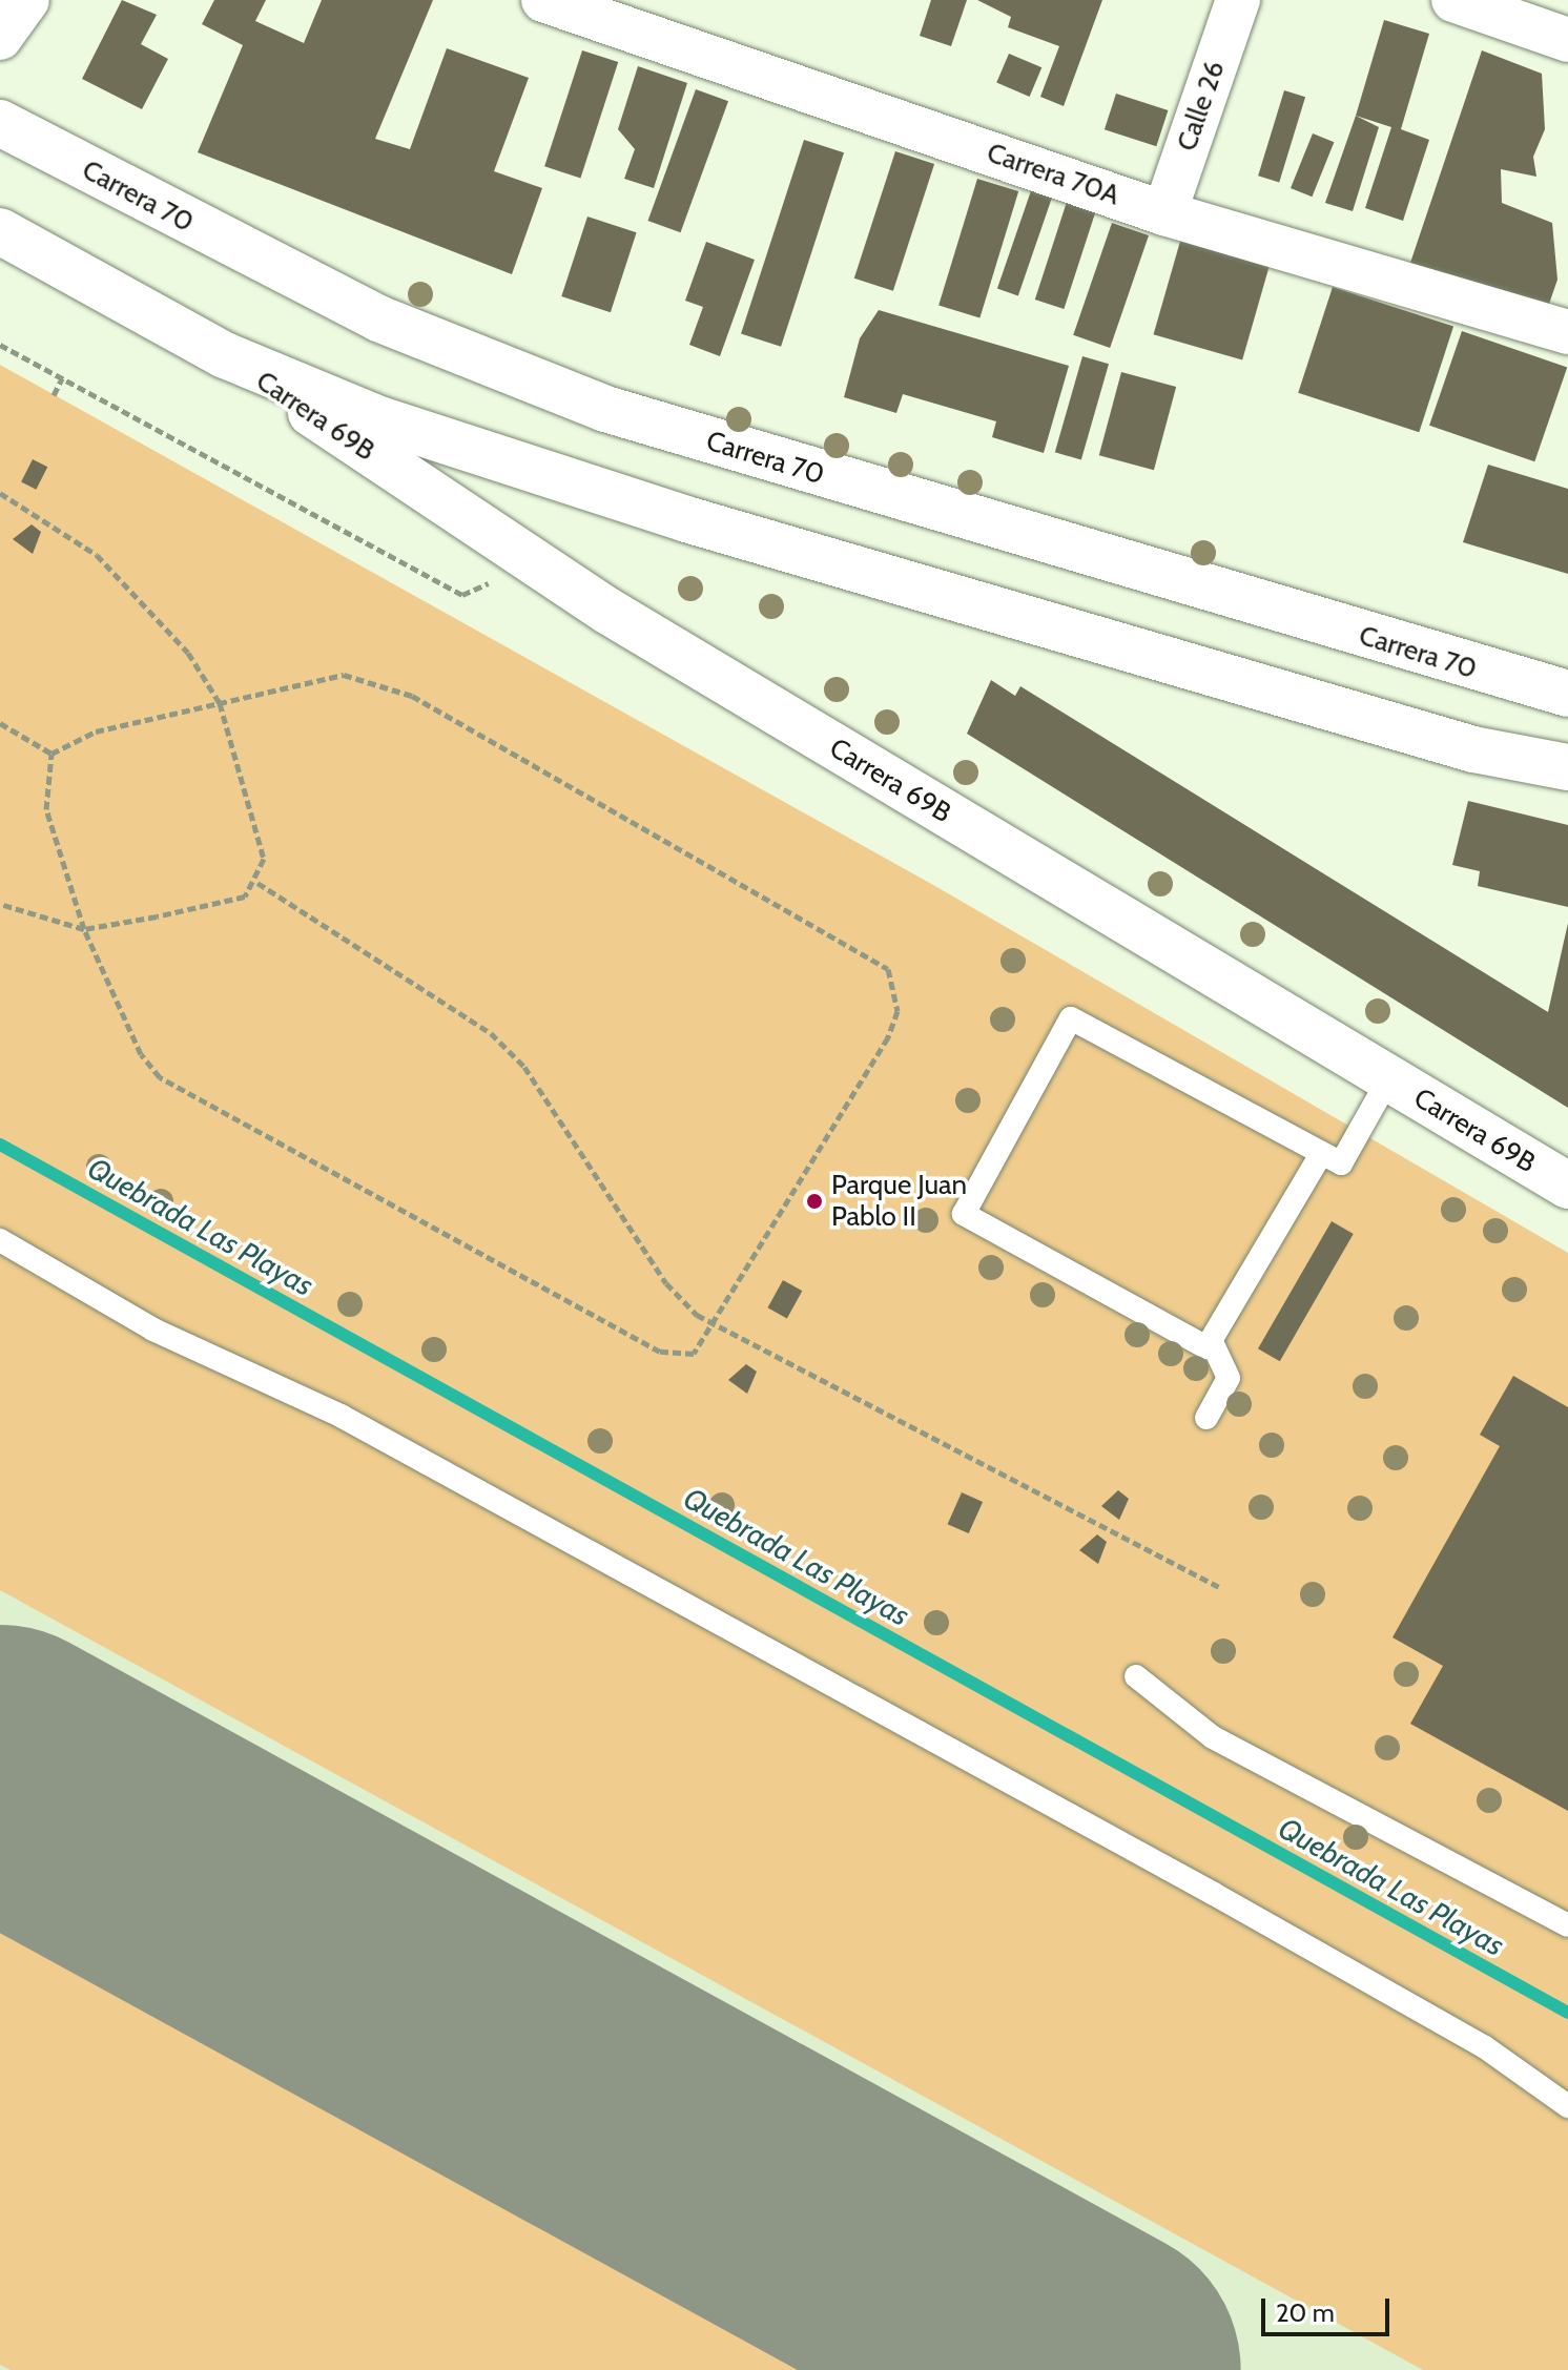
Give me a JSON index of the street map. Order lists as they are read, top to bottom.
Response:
{
  "streets": {
    "main road": ["Carrera 70", "Carrera 69B"],
    "street": ["Calle 26", "Carrera 70A"]
  },
  "crossings": [
    ["Calle 26", "Carrera 70A"]
  ],
  "water": ["Quebrada Las Playas"],
  "places": ["Parque Juan Pablo II"],
  "scale_bar": "20 m"
}
